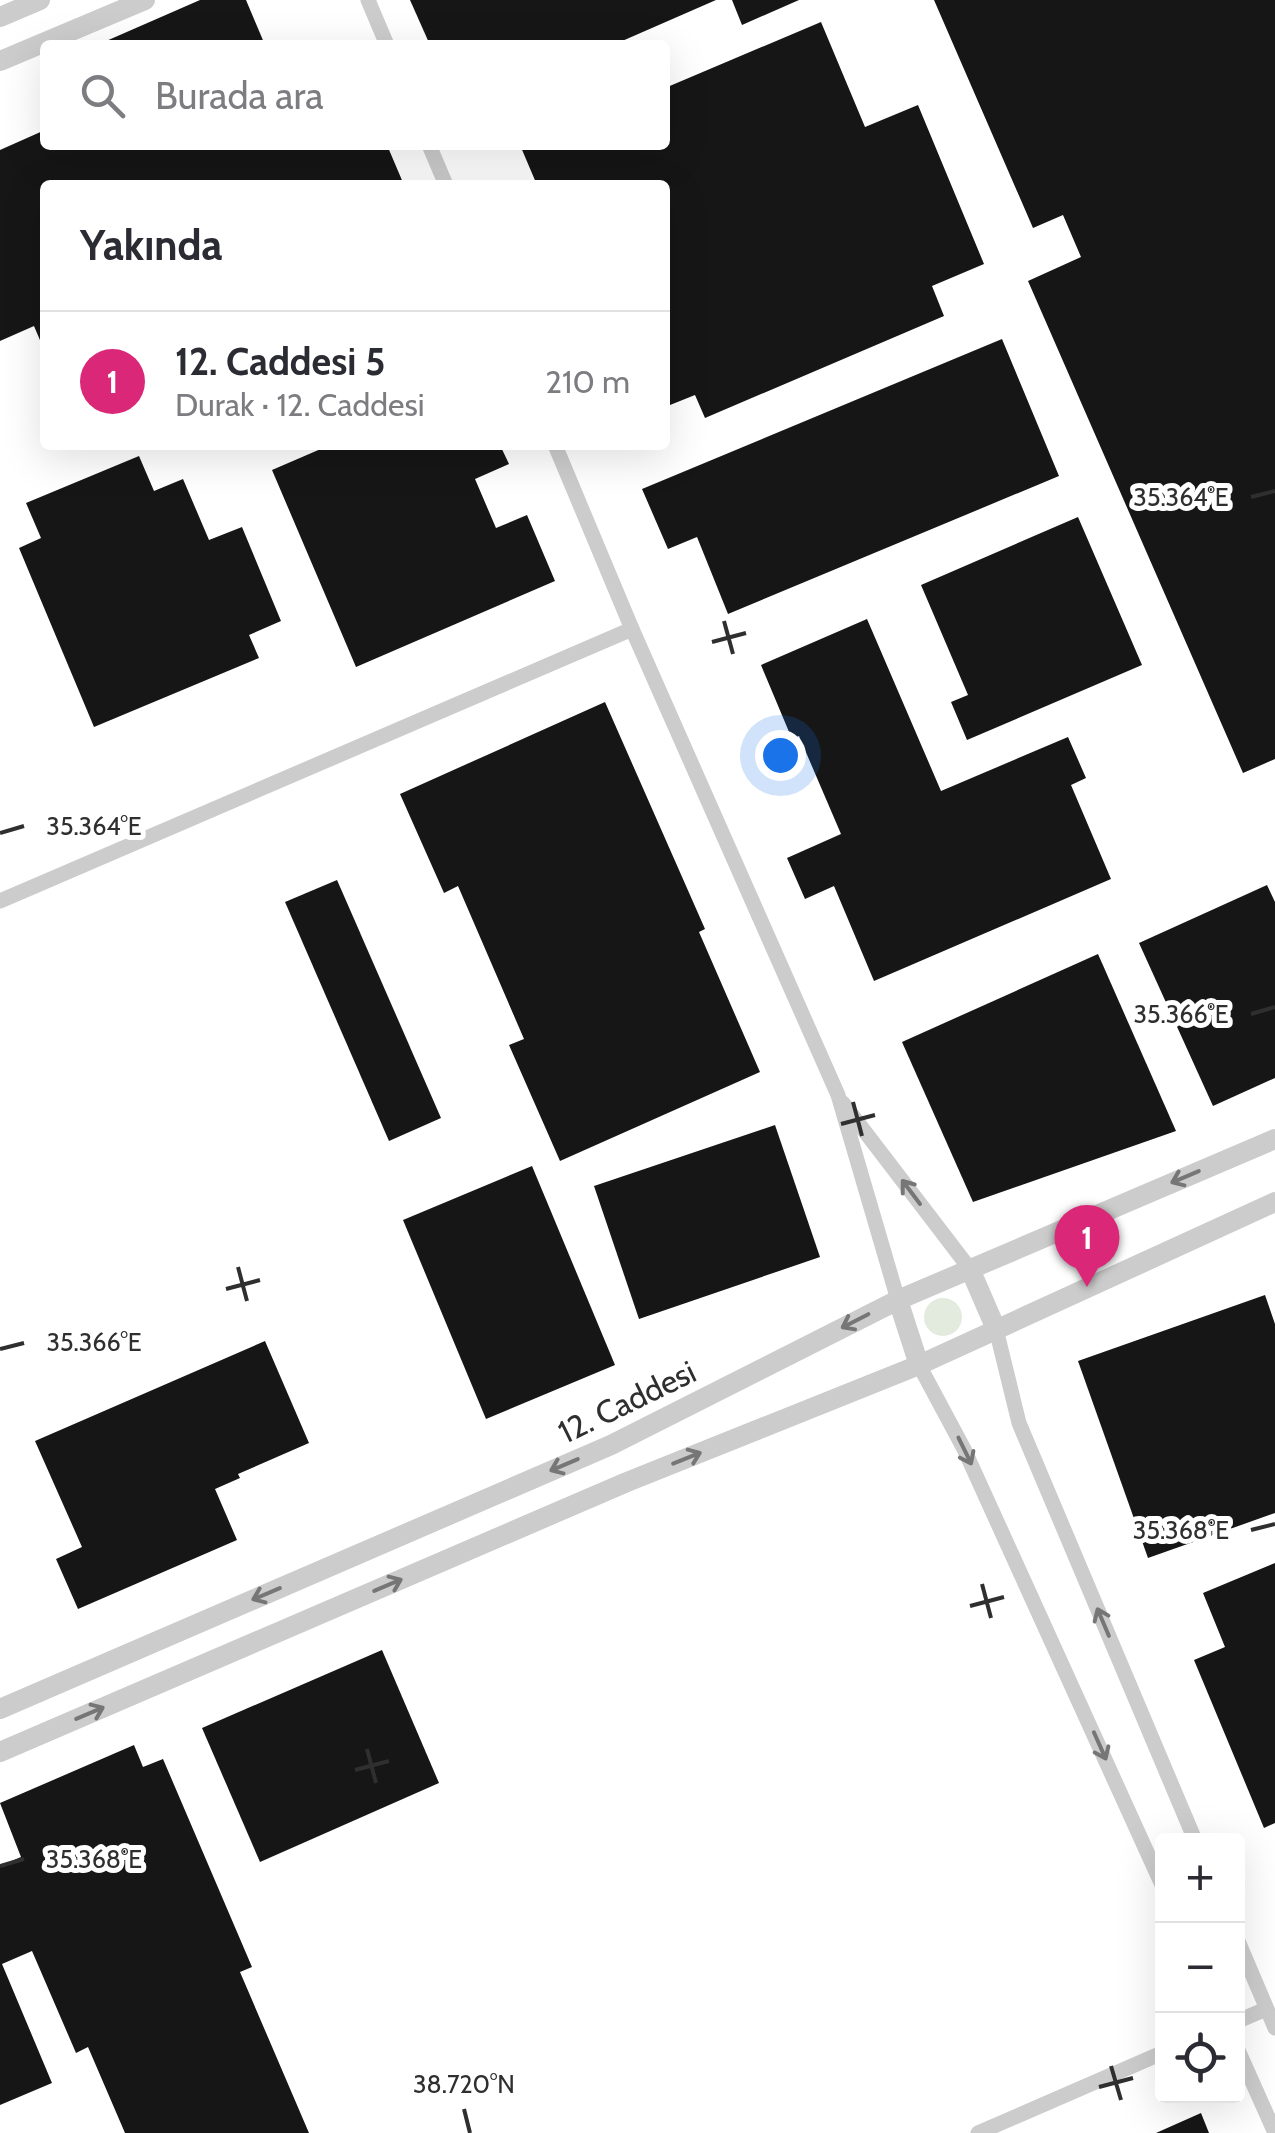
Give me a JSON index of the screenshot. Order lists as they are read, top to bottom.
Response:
{
  "streets": {
    "street": ["12. Caddesi"]
  },
  "page": {
    "search": "Burada ara",
    "heading": "Yakında",
    "list": [
      {
        "mark": "1",
        "name": "12. Caddesi 5",
        "note": "Durak · 12. Caddesi",
        "value": "210 m"
      }
    ],
    "pins": "1",
    "map_buttons": ["+", "−"]
  },
  "coordinates": [
    "35.364°E",
    "35.366°E",
    "35.368°E",
    "38.720°N"
  ]
}
